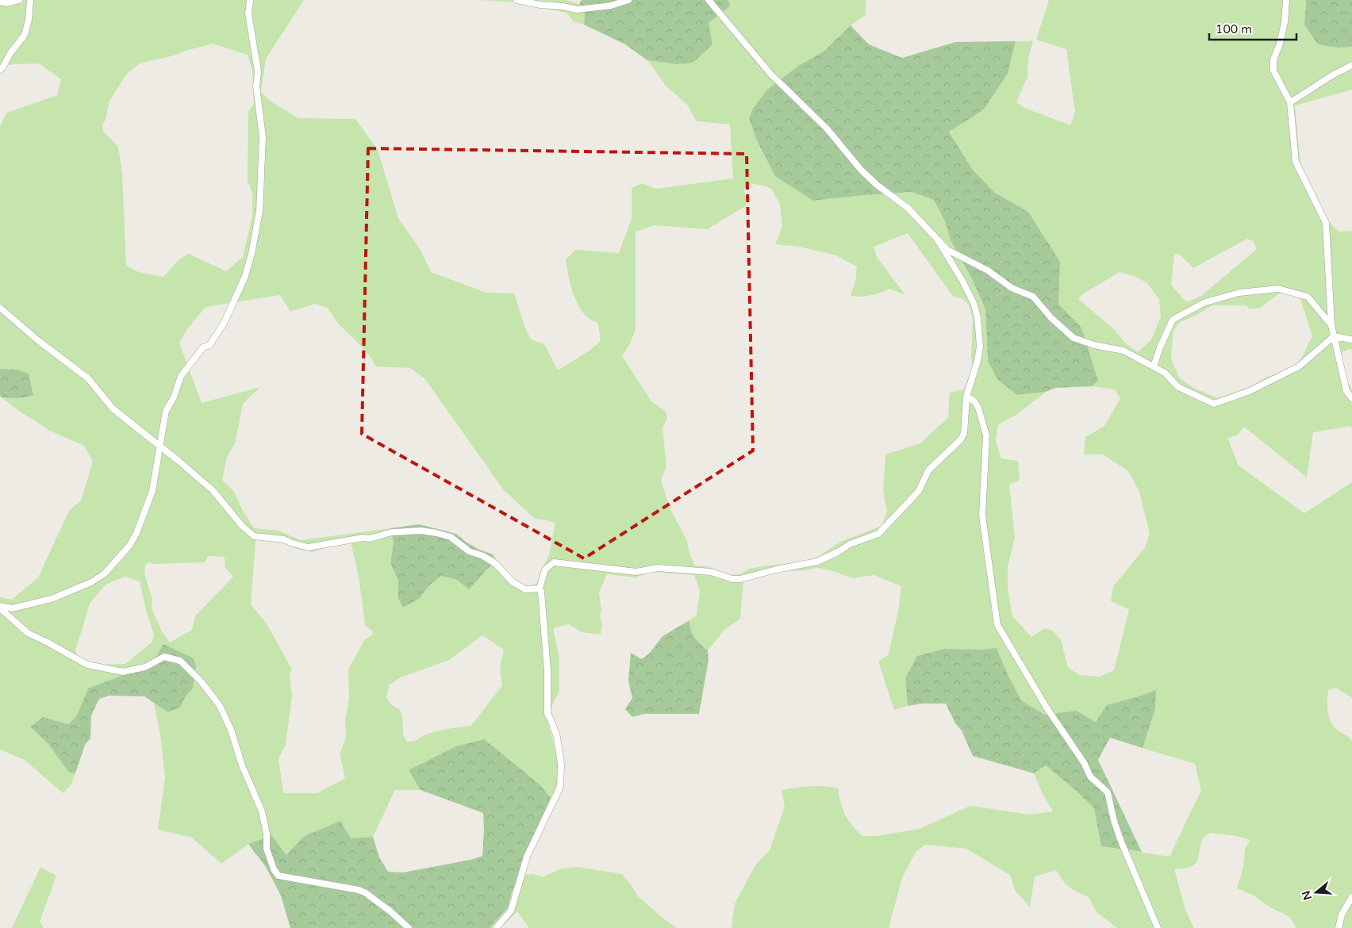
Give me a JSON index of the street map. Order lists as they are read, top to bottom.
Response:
{
  "scale_bar": "100 m",
  "north": "left"
}
